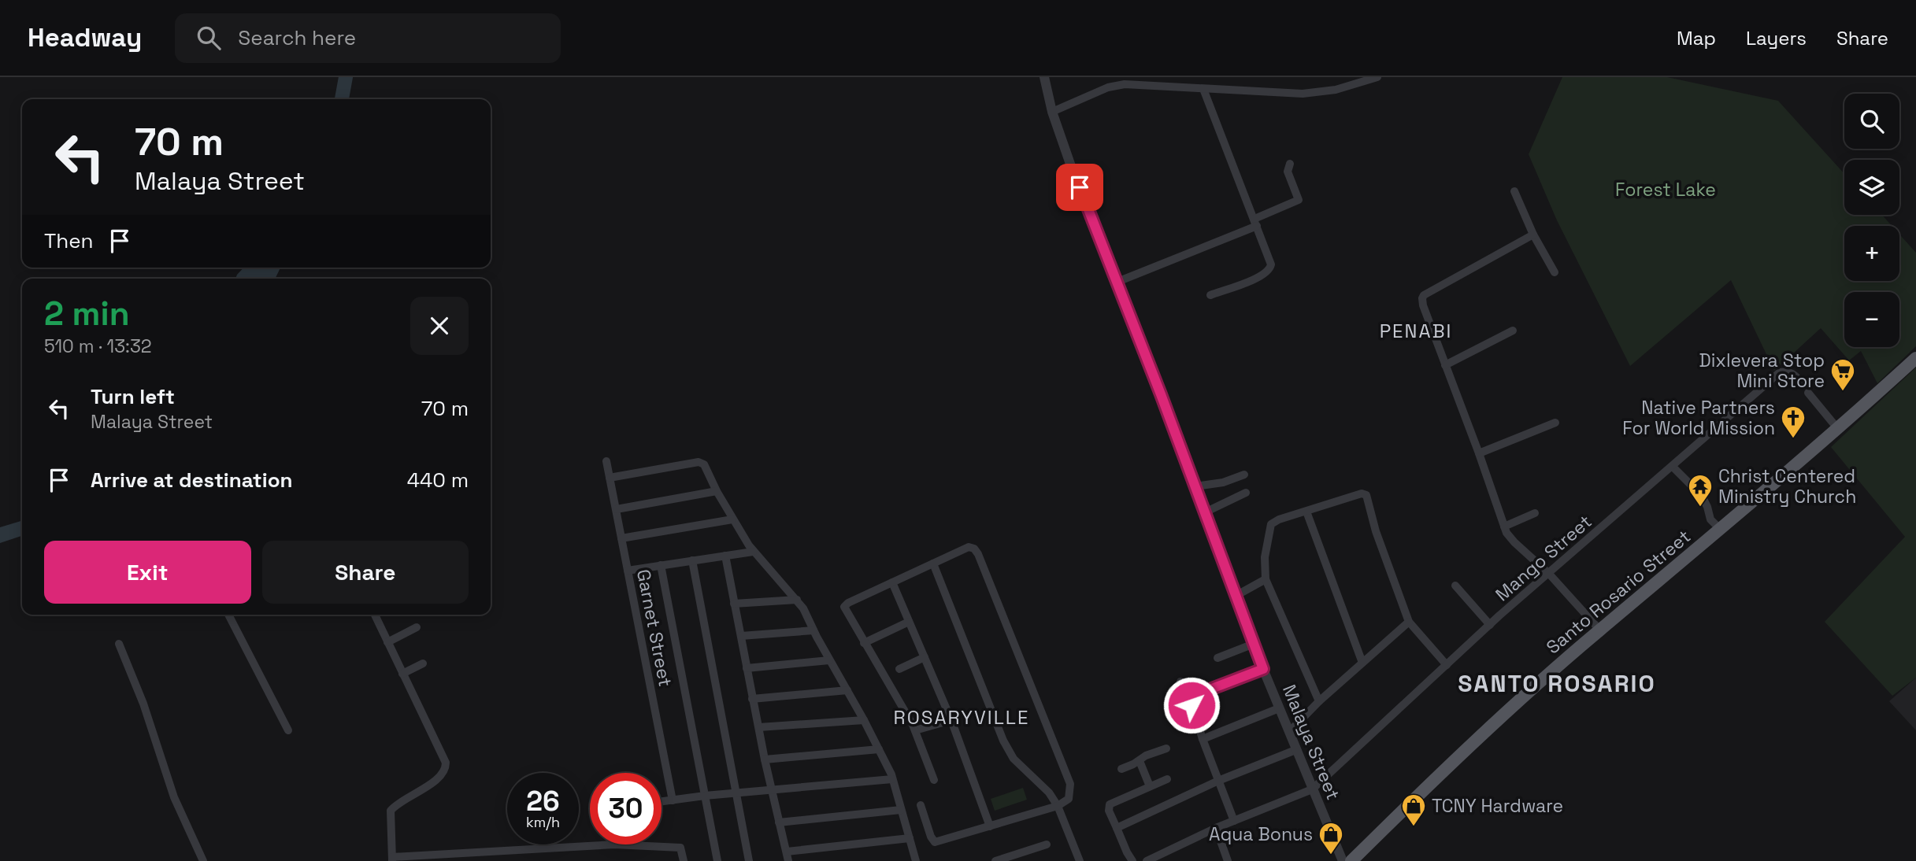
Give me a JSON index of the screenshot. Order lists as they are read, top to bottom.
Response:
{
  "streets": {
    "main road": ["Santo Rosario Street"],
    "street": ["Mango Street", "Garnet Street", "Malaya Street"]
  },
  "crossings": [
    ["Mango Street", "Malaya Street"]
  ],
  "districts": ["PENABI", "SANTO ROSARIO", "ROSARYVILLE"],
  "parks": ["Forest Lake"],
  "places": {
    "supermarket": ["Dixlevera Stop Mini Store"],
    "church": ["Native Partners For World Mission"],
    "temple": ["Christ Centered Ministry Church"],
    "shop": ["TCNY Hardware", "Aqua Bonus"]
  },
  "page": {
    "header": "Headway",
    "search": "Search here",
    "nav": ["Map", "Layers", "Share"],
    "map_buttons": ["+", "−"],
    "turn": ["70 m", "Malaya Street"],
    "then": "Then",
    "heading": ["2 min", "510 m · 13:32"],
    "list": [
      {
        "name": "Turn left",
        "note": "Malaya Street",
        "value": "70 m"
      },
      {
        "name": "Arrive at destination",
        "value": "440 m"
      }
    ],
    "buttons": ["Exit", "Share"],
    "speed": "26 km/h",
    "limit": "30"
  }
}
